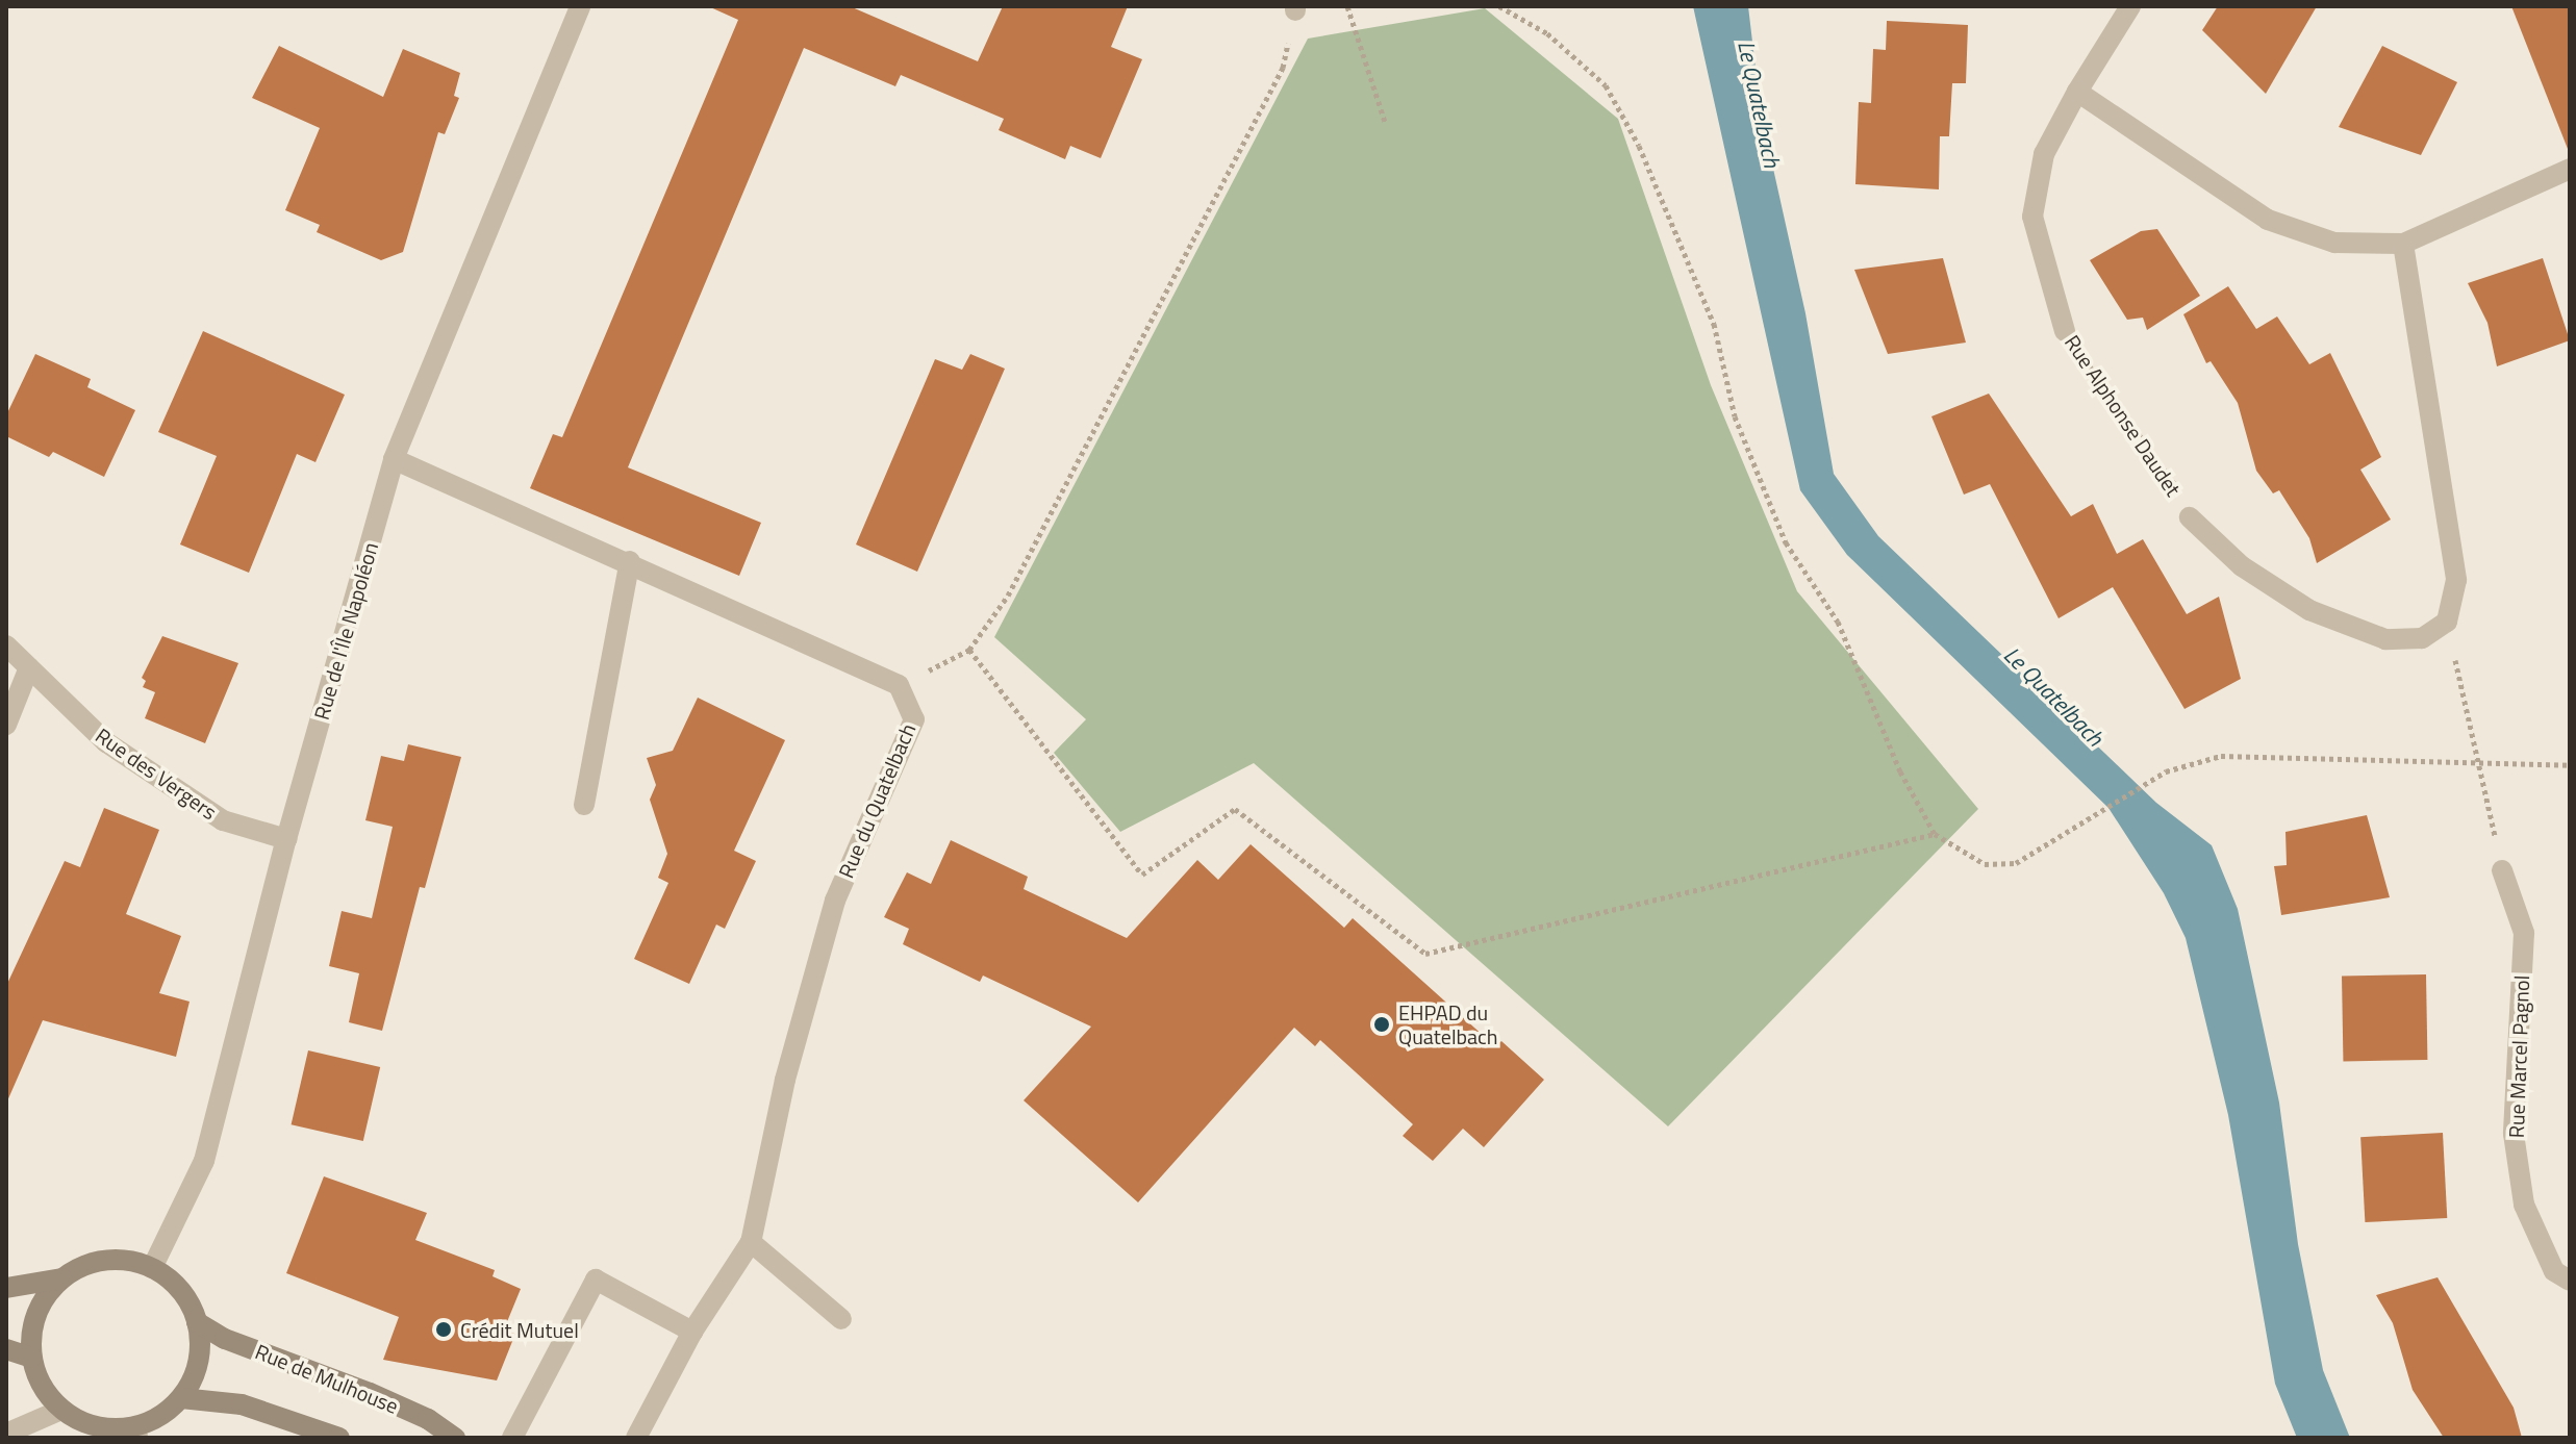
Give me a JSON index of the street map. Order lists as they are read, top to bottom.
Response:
{
  "streets": {
    "main road": ["Rue de Mulhouse"],
    "street": [
      "Rue Alphonse Daudet",
      "Rue de l'Île Napoléon",
      "Rue des Vergers",
      "Rue du Quatelbach",
      "Rue Marcel Pagnol"
    ]
  },
  "crossings": [
    ["Rue de l'Île Napoléon", "Rue des Vergers"],
    ["Rue de l'Île Napoléon", "Rue du Quatelbach"],
    ["Rue de l'Île Napoléon", "Rue de Mulhouse"]
  ],
  "water": ["Le Quatelbach"],
  "places": ["EHPAD du Quatelbach", "Crédit Mutuel"]
}
